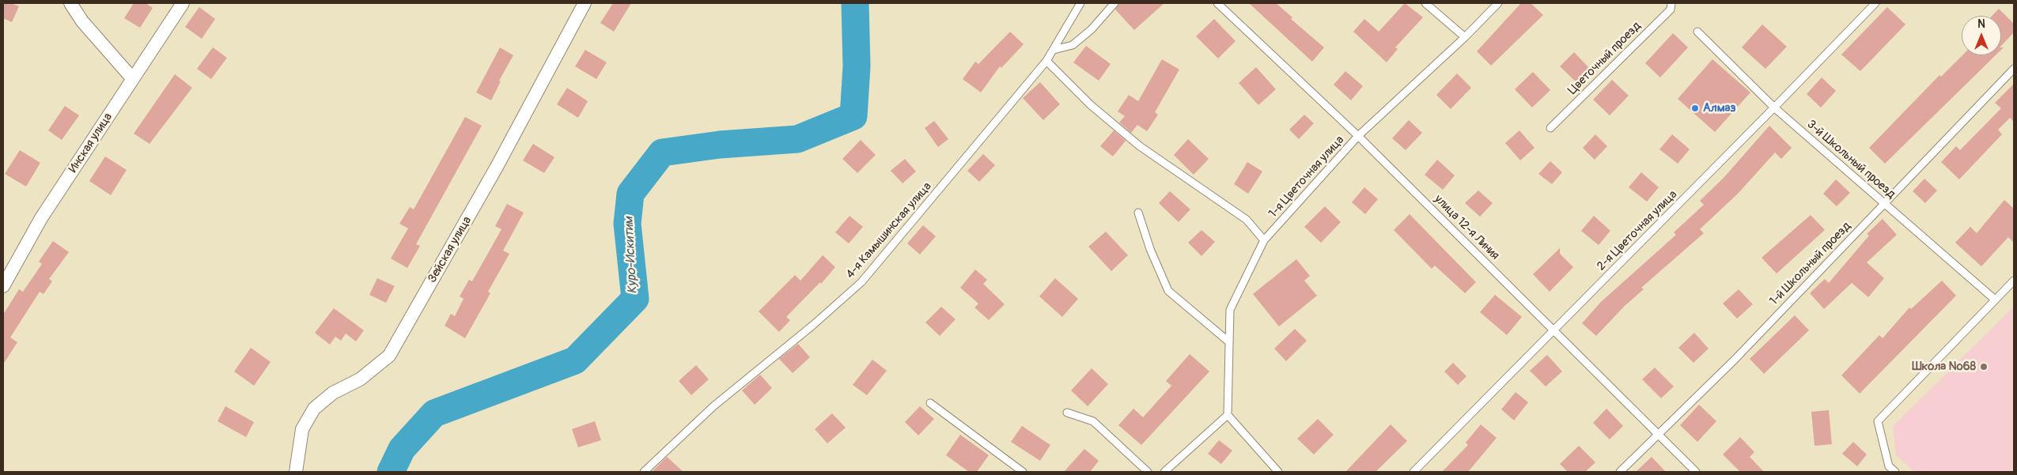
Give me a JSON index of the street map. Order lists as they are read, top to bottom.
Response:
{
  "streets": {
    "street": ["Инская улица", "Зейская улица"],
    "lane": [
      "Цветочный проезд",
      "3-й Школьный проезд",
      "1-я Цветочная улица",
      "улица 12-я Линия",
      "4-я Камышинская улица",
      "2-я Цветочная улица",
      "1-й Школьный проезд"
    ]
  },
  "crossings": [
    ["3-й Школьный проезд", "2-я Цветочная улица"],
    ["3-й Школьный проезд", "1-й Школьный проезд"],
    ["1-я Цветочная улица", "улица 12-я Линия"],
    ["улица 12-я Линия", "2-я Цветочная улица"],
    ["улица 12-я Линия", "1-й Школьный проезд"]
  ],
  "water": ["Куро-Искитим"],
  "places": ["Алмаз", "Школа №68"],
  "north": "top"
}
